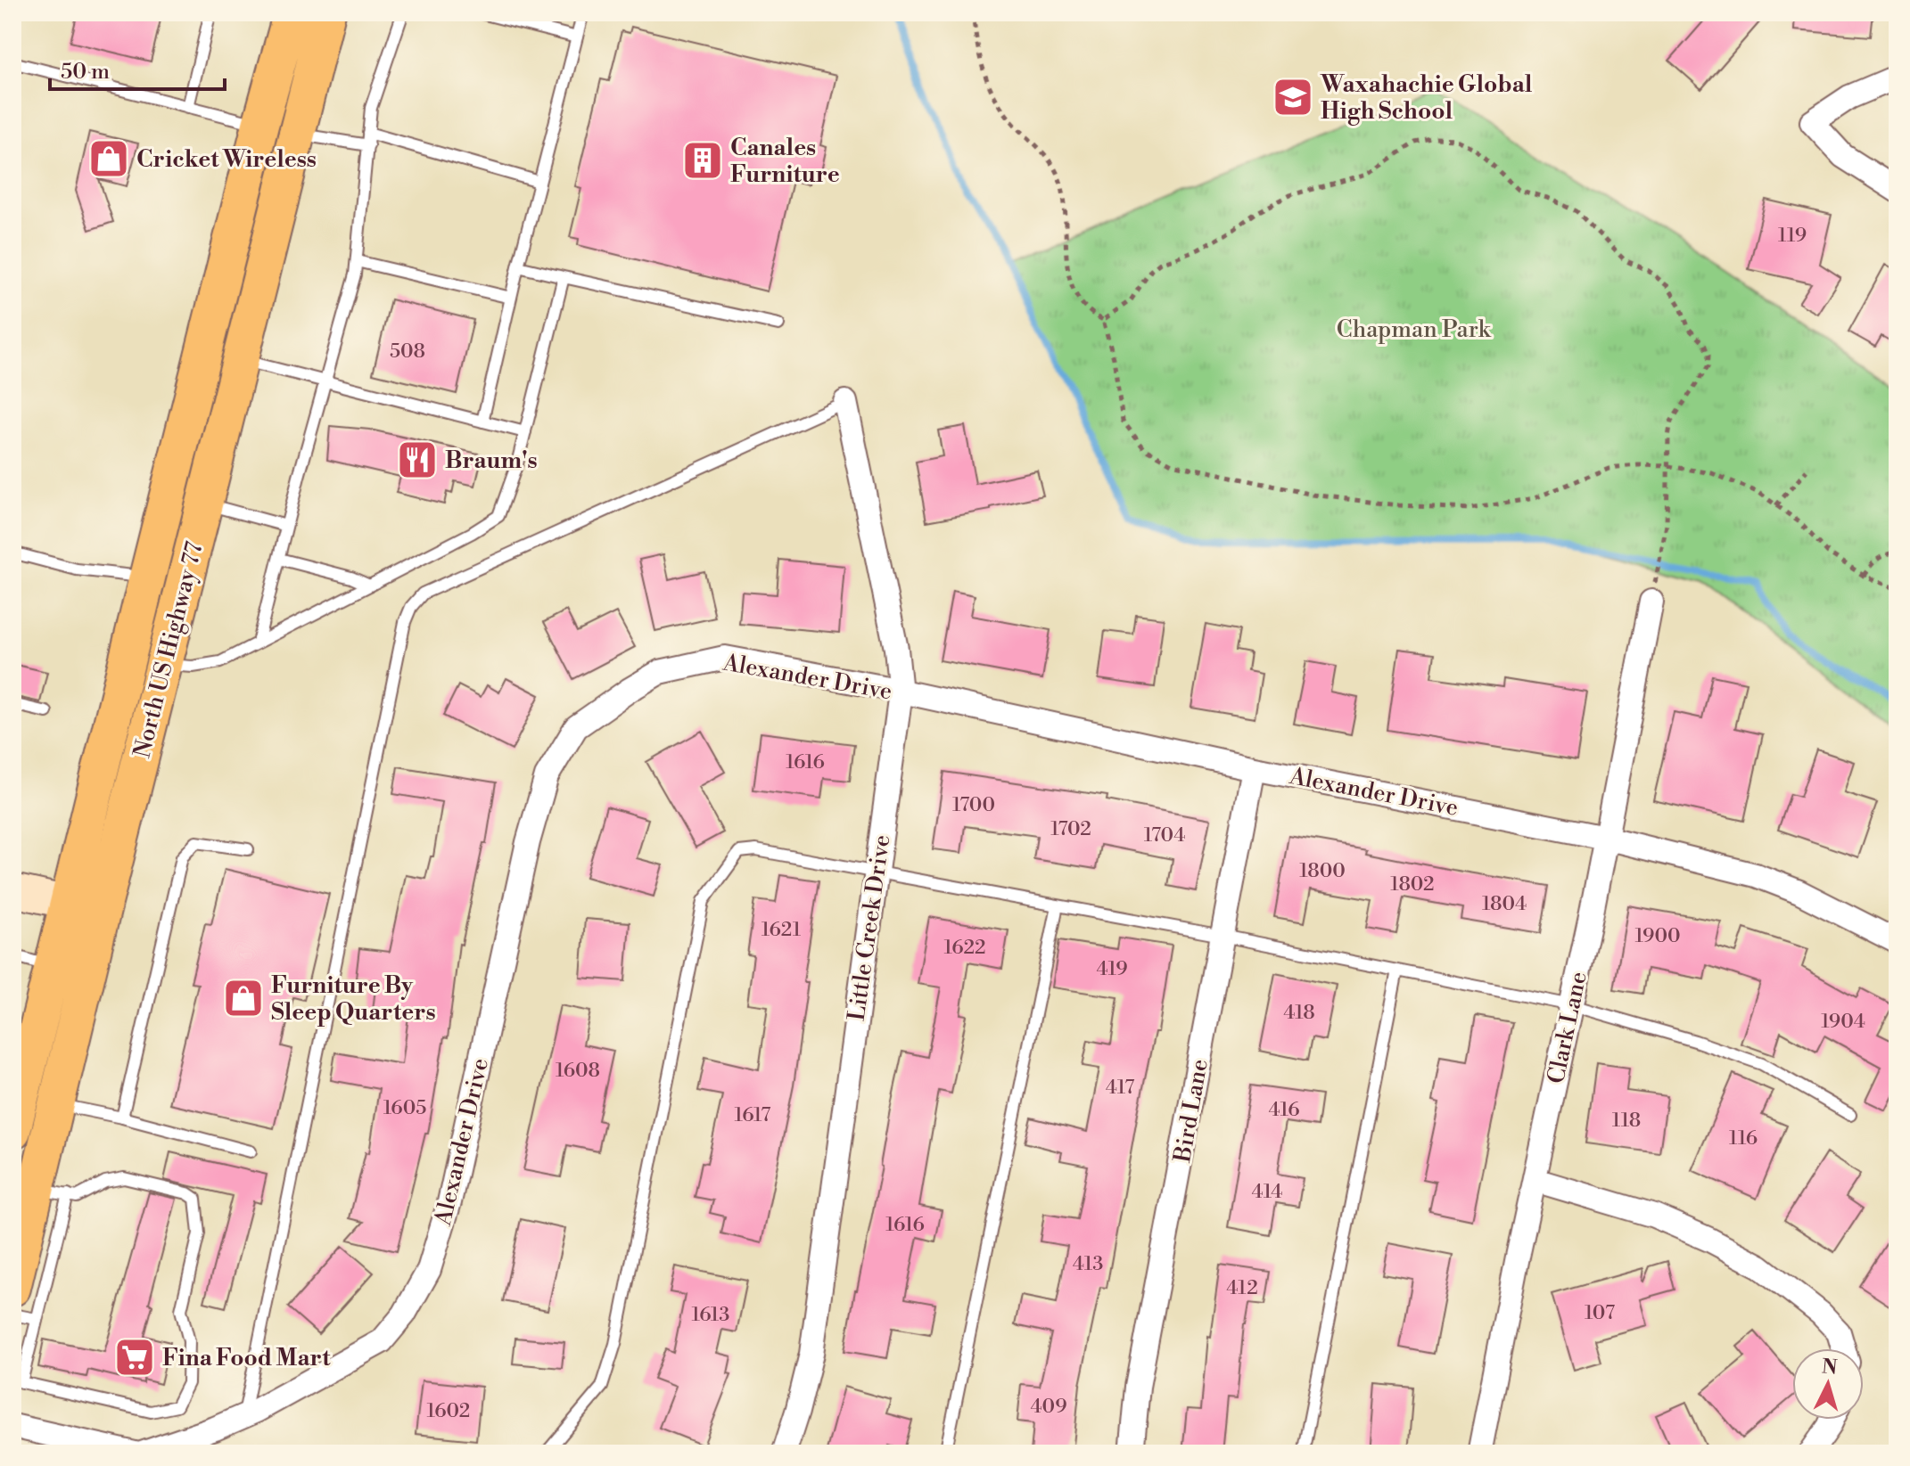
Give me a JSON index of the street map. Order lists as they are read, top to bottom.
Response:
{
  "streets": {
    "main road": ["North US Highway 77"],
    "street": [
      "Alexander Drive",
      "Little Creek Drive",
      "Clark Lane",
      "Bird Lane"
    ]
  },
  "crossings": [
    ["Alexander Drive", "Little Creek Drive"],
    ["Alexander Drive", "Clark Lane"],
    ["Alexander Drive", "Bird Lane"]
  ],
  "parks": ["Chapman Park"],
  "places": {
    "school or university": ["Waxahachie Global High School"],
    "shop": ["Cricket Wireless", "Furniture By Sleep Quarters"],
    "building": ["Canales Furniture"],
    "restaurant": ["Braum's"],
    "supermarket": ["Fina Food Mart"]
  },
  "house_numbers": [
    "119",
    "508",
    "1616",
    "1700",
    "1702",
    "1704",
    "1800",
    "1802",
    "1804",
    "1621",
    "1900",
    "1622",
    "419",
    "418",
    "1904",
    "1608",
    "417",
    "1605",
    "416",
    "1617",
    "118",
    "116",
    "414",
    "1616",
    "413",
    "412",
    "107",
    "1613",
    "409",
    "1602"
  ],
  "scale_bar": "50 m",
  "north": "top"
}
